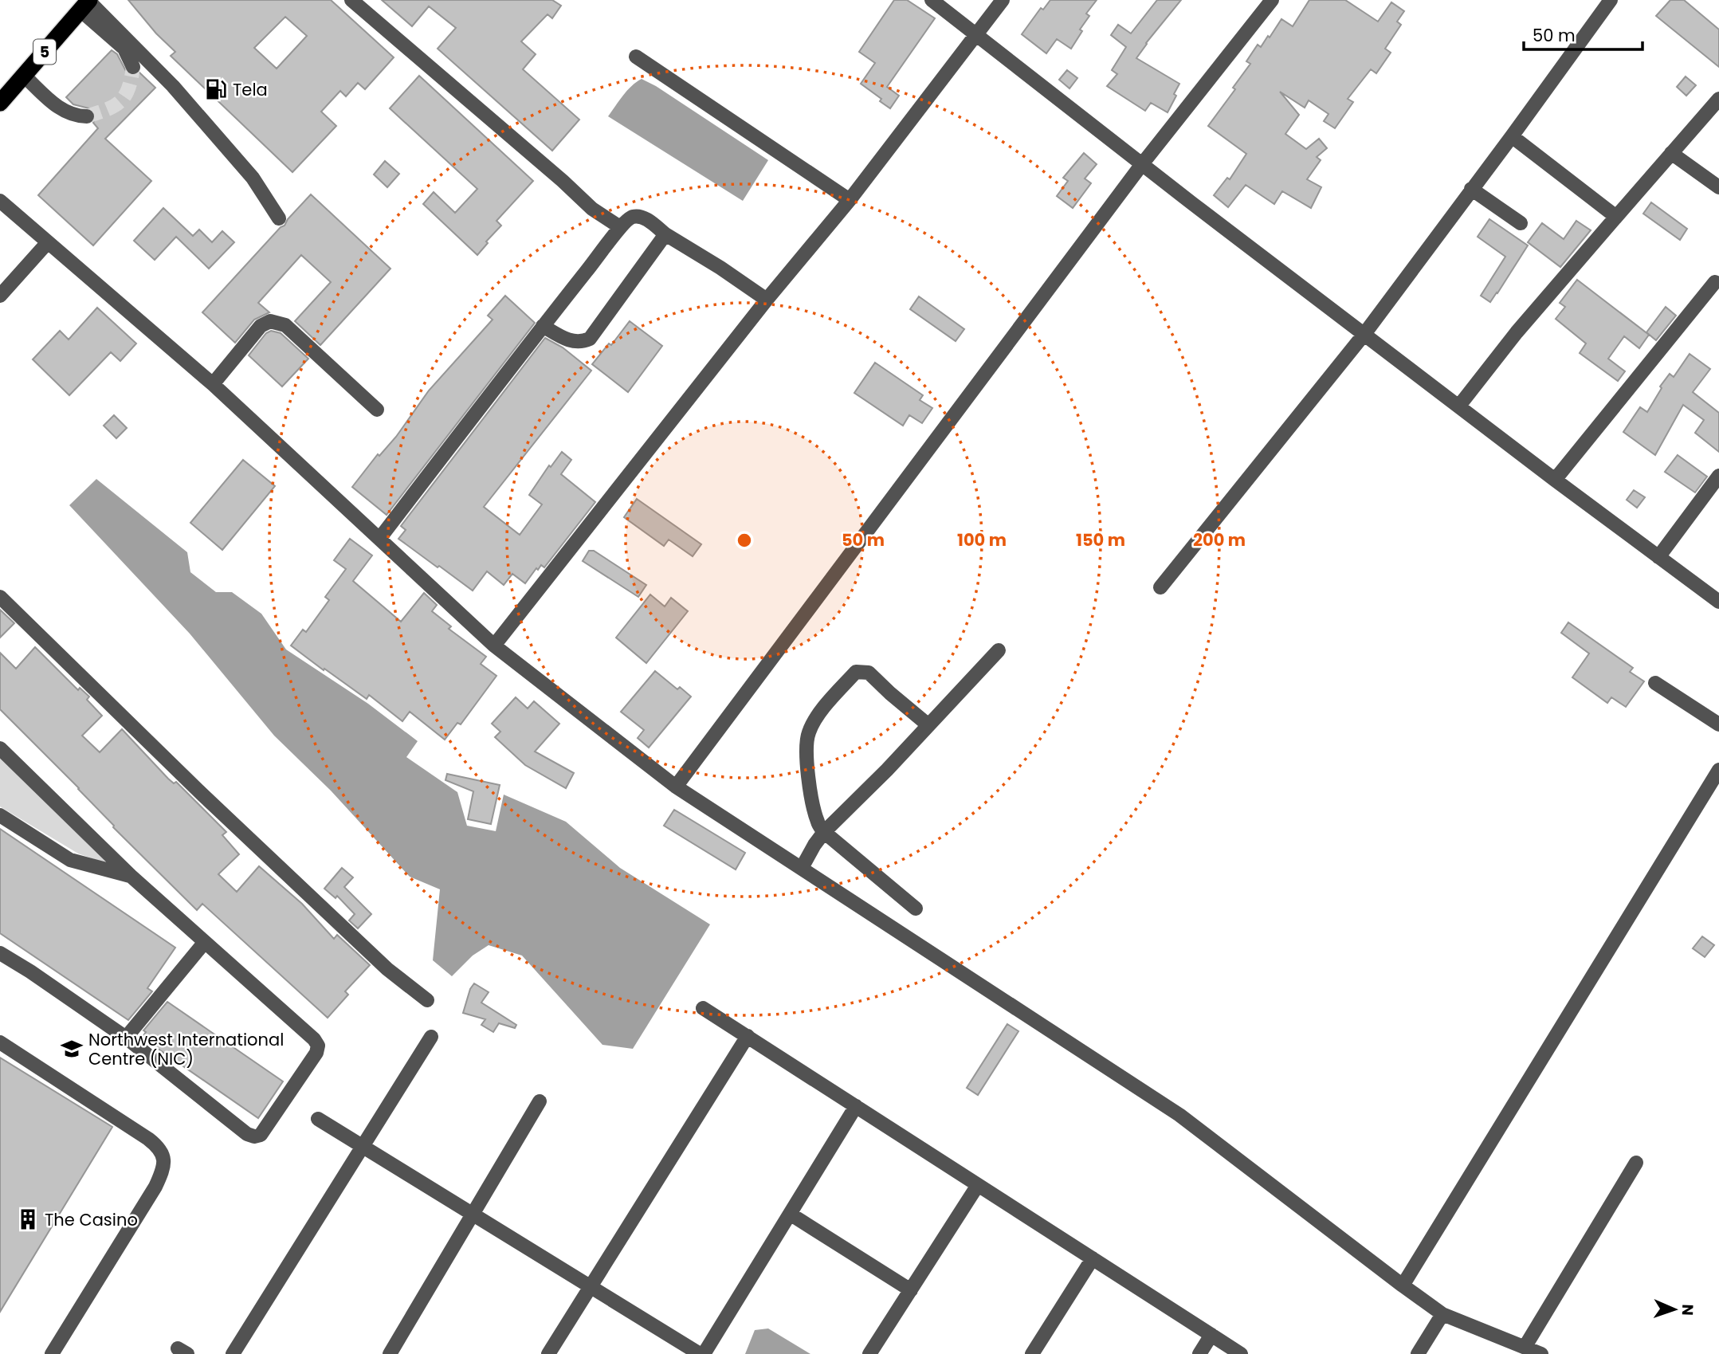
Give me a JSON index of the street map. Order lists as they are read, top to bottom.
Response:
{
  "streets": {
    "highway": ["5"]
  },
  "places": {
    "fuel station": ["Tela"],
    "school or university": ["Northwest International Centre (NIC)"],
    "building": ["The Casino"]
  },
  "scale_bar": "50 m",
  "north": "right",
  "rings": [
    "50 m",
    "100 m",
    "150 m",
    "200 m"
  ]
}
